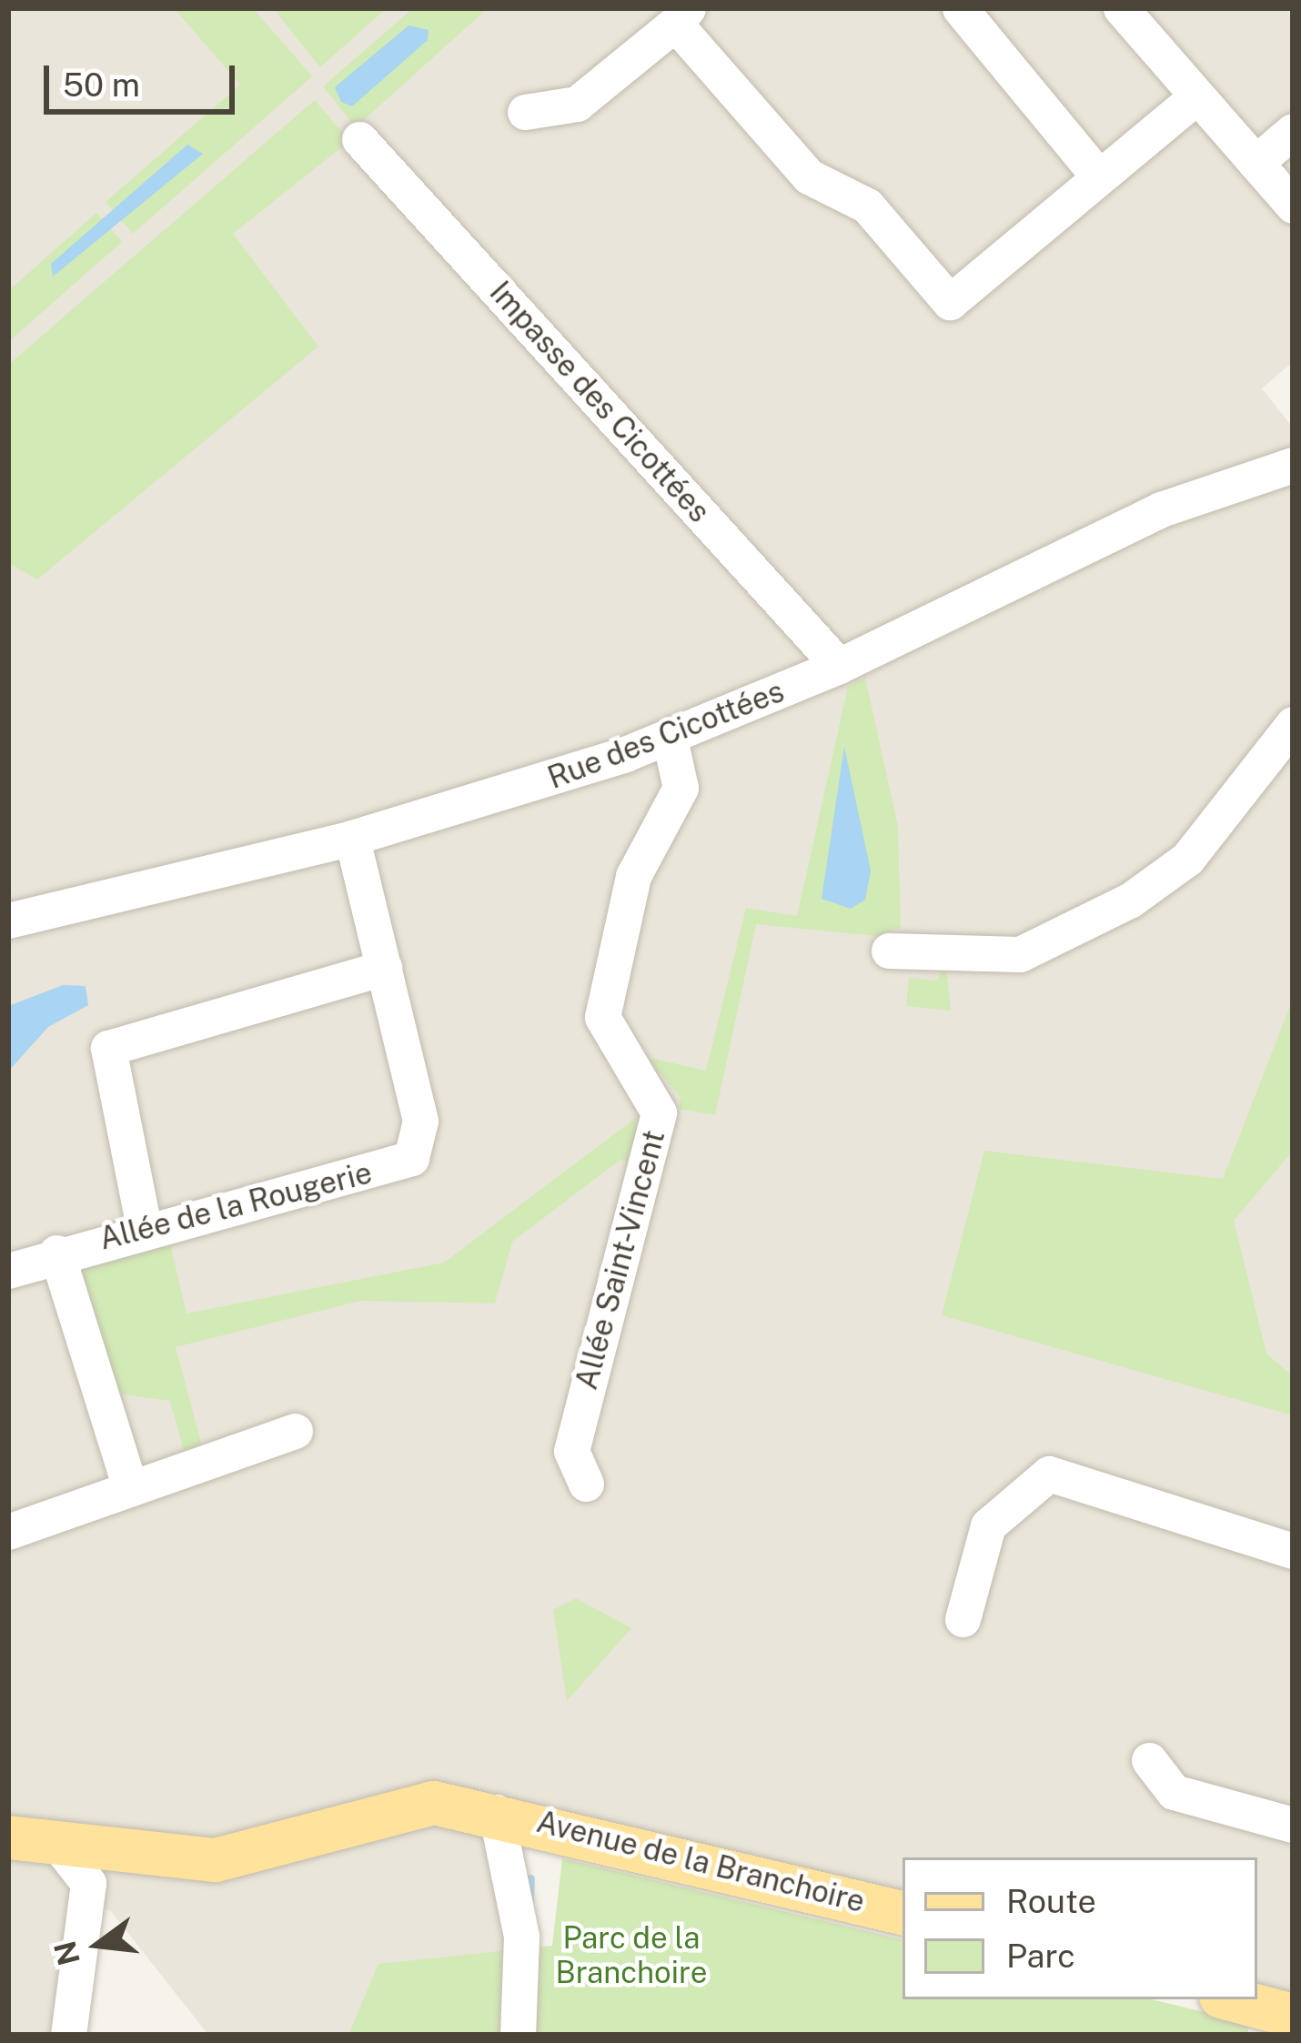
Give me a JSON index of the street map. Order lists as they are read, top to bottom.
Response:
{
  "streets": {
    "main road": ["Avenue de la Branchoire"],
    "street": [
      "Impasse des Cicottées",
      "Rue des Cicottées",
      "Allée de la Rougerie",
      "Allée Saint-Vincent"
    ]
  },
  "crossings": [
    ["Impasse des Cicottées", "Rue des Cicottées"],
    ["Rue des Cicottées", "Allée de la Rougerie"],
    ["Rue des Cicottées", "Allée Saint-Vincent"]
  ],
  "parks": ["Parc de la Branchoire"],
  "legend": ["Route", "Parc"],
  "scale_bar": "50 m",
  "north": "left"
}
